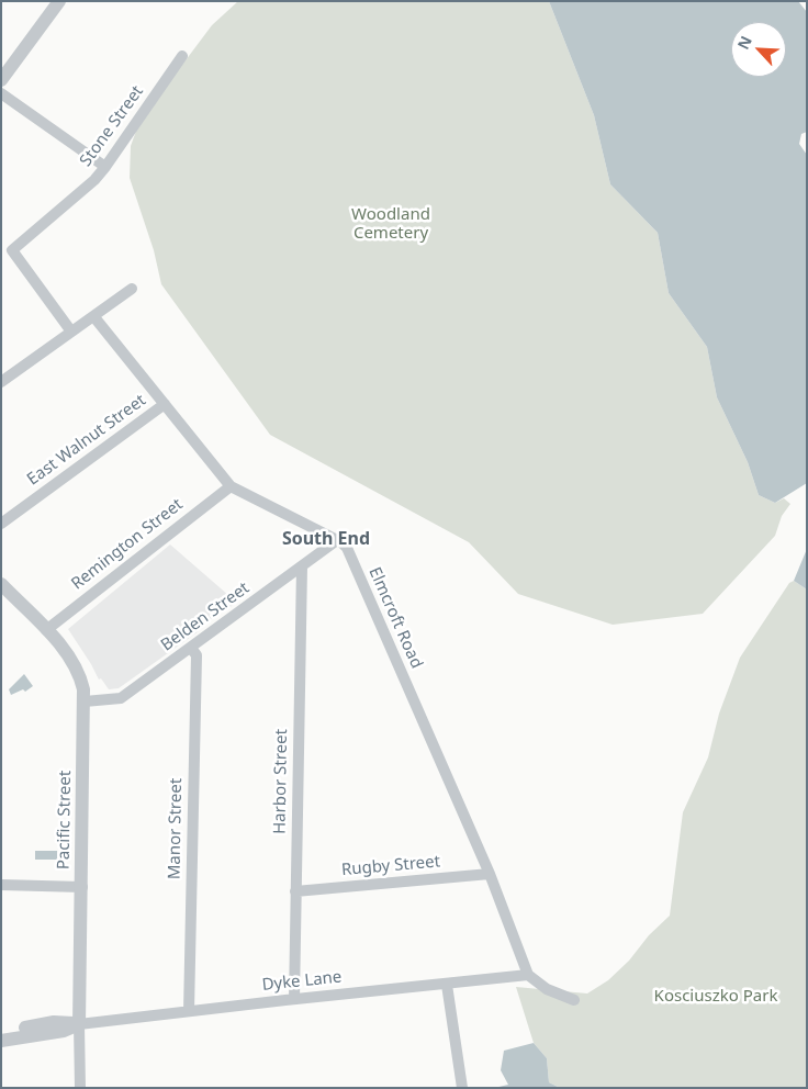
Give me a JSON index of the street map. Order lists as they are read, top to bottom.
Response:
{
  "streets": {
    "street": [
      "Stone Street",
      "East Walnut Street",
      "Remington Street",
      "Belden Street",
      "Elmcroft Road",
      "Harbor Street",
      "Pacific Street",
      "Manor Street",
      "Rugby Street",
      "Dyke Lane"
    ]
  },
  "crossings": [
    ["East Walnut Street", "Elmcroft Road"],
    ["Remington Street", "Elmcroft Road"],
    ["Remington Street", "Pacific Street"],
    ["Belden Street", "Elmcroft Road"],
    ["Belden Street", "Harbor Street"],
    ["Belden Street", "Pacific Street"],
    ["Belden Street", "Manor Street"],
    ["Elmcroft Road", "Rugby Street"],
    ["Elmcroft Road", "Dyke Lane"],
    ["Harbor Street", "Rugby Street"],
    ["Harbor Street", "Dyke Lane"],
    ["Pacific Street", "Dyke Lane"],
    ["Manor Street", "Dyke Lane"]
  ],
  "districts": ["South End"],
  "parks": ["Woodland Cemetery", "Kosciuszko Park"],
  "north": "top left"
}
